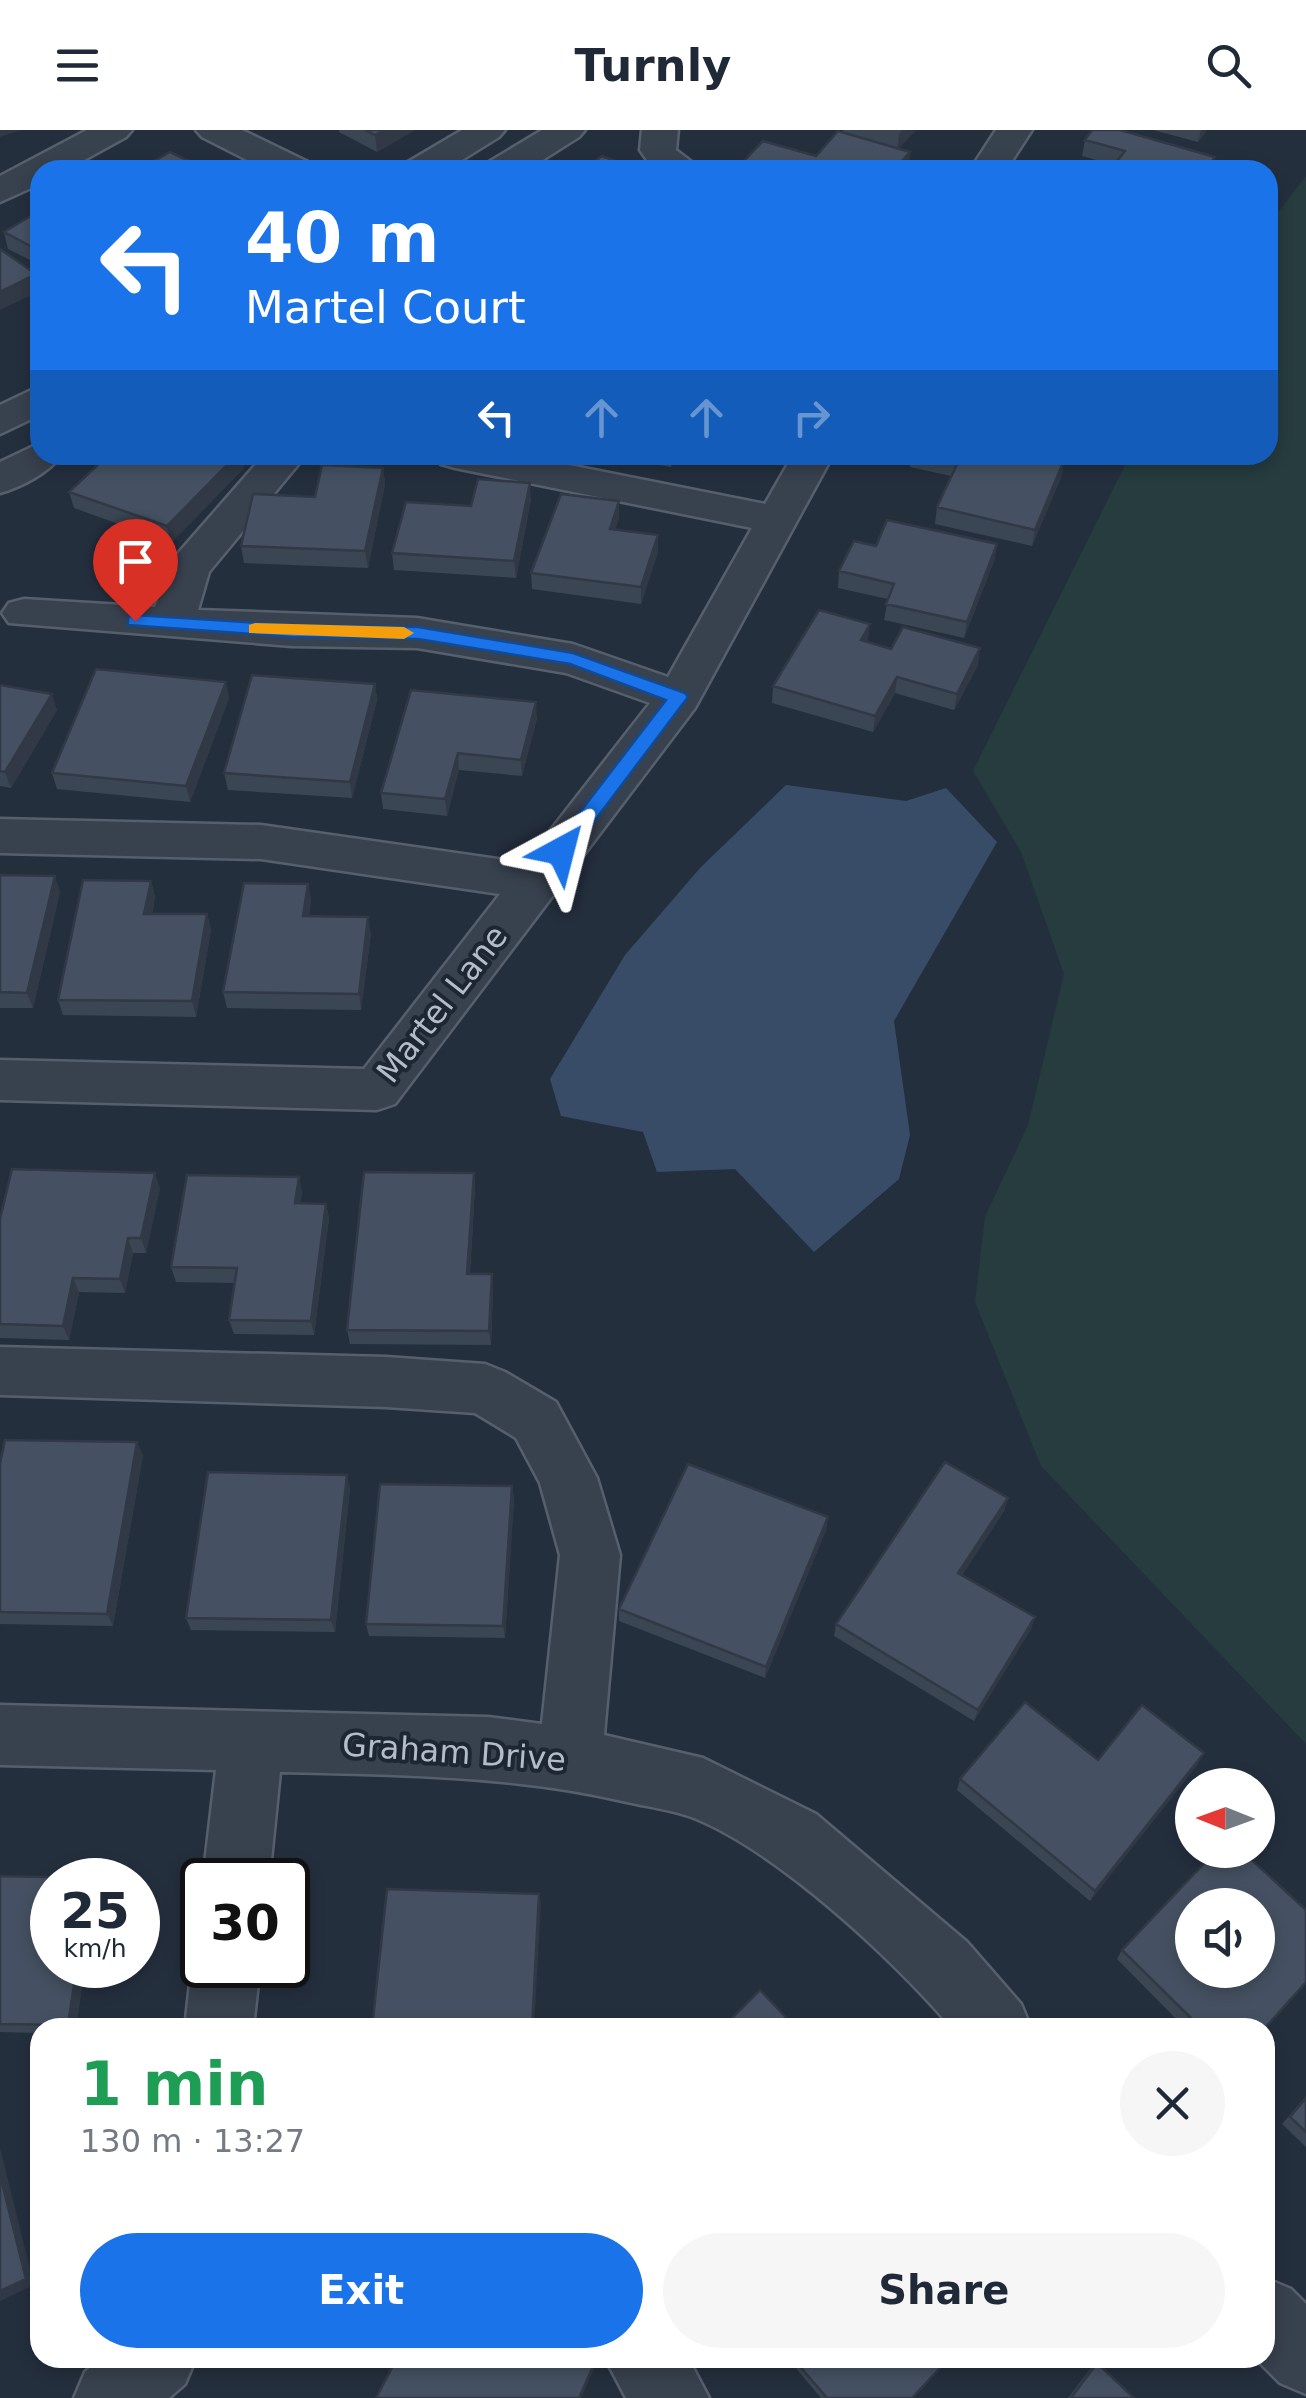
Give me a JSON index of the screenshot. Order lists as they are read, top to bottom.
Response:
{
  "streets": {
    "street": ["Martel Lane", "Graham Drive"]
  },
  "north": "left",
  "page": {
    "header": "Turnly",
    "turn": ["40 m", "Martel Court"],
    "speed": "25 km/h",
    "limit": "30",
    "heading": ["1 min", "130 m · 13:27"],
    "buttons": ["Exit", "Share"]
  }
}
